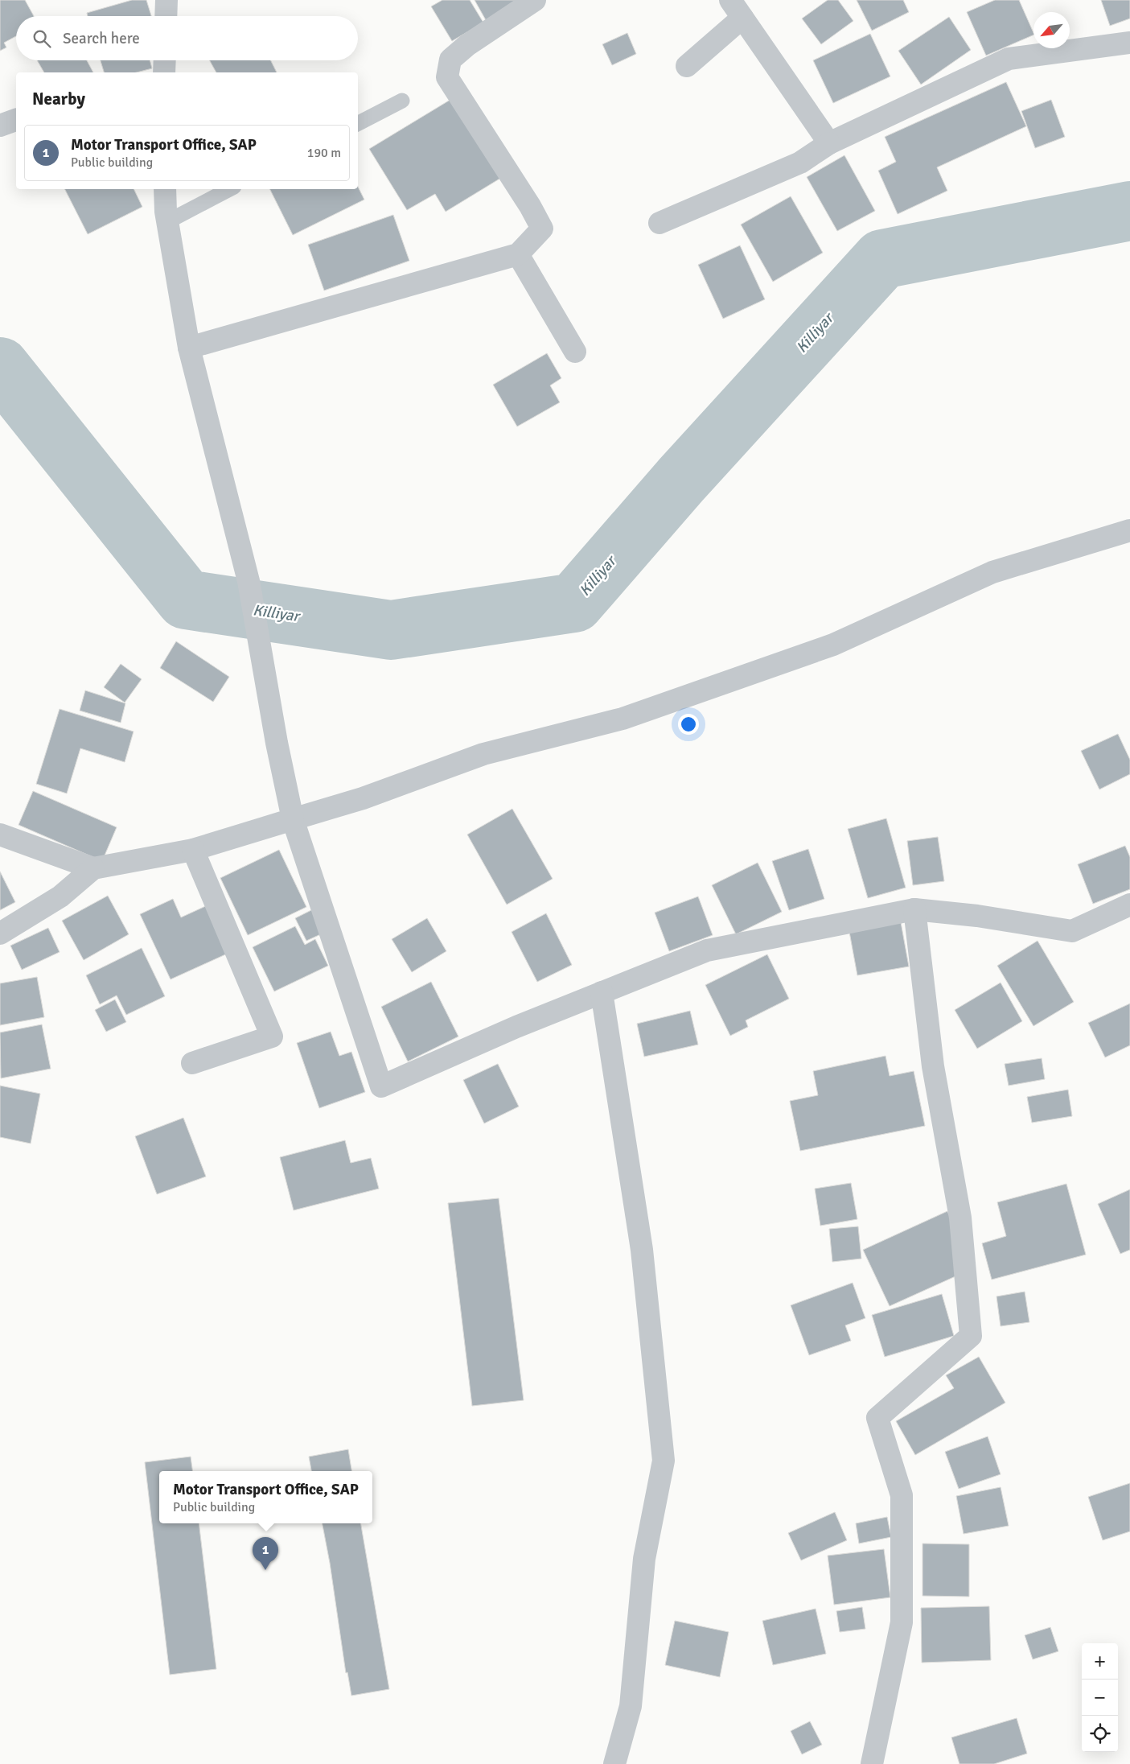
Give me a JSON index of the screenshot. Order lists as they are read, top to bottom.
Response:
{
  "water": ["Killiyar"],
  "north": "bottom left",
  "page": {
    "search": "Search here",
    "heading": "Nearby",
    "list": [
      {
        "mark": "1",
        "name": "Motor Transport Office, SAP",
        "note": "Public building",
        "value": "190 m"
      }
    ],
    "popup": ["Motor Transport Office, SAP", "Public building"],
    "pins": "1",
    "map_buttons": ["+", "−"]
  }
}
